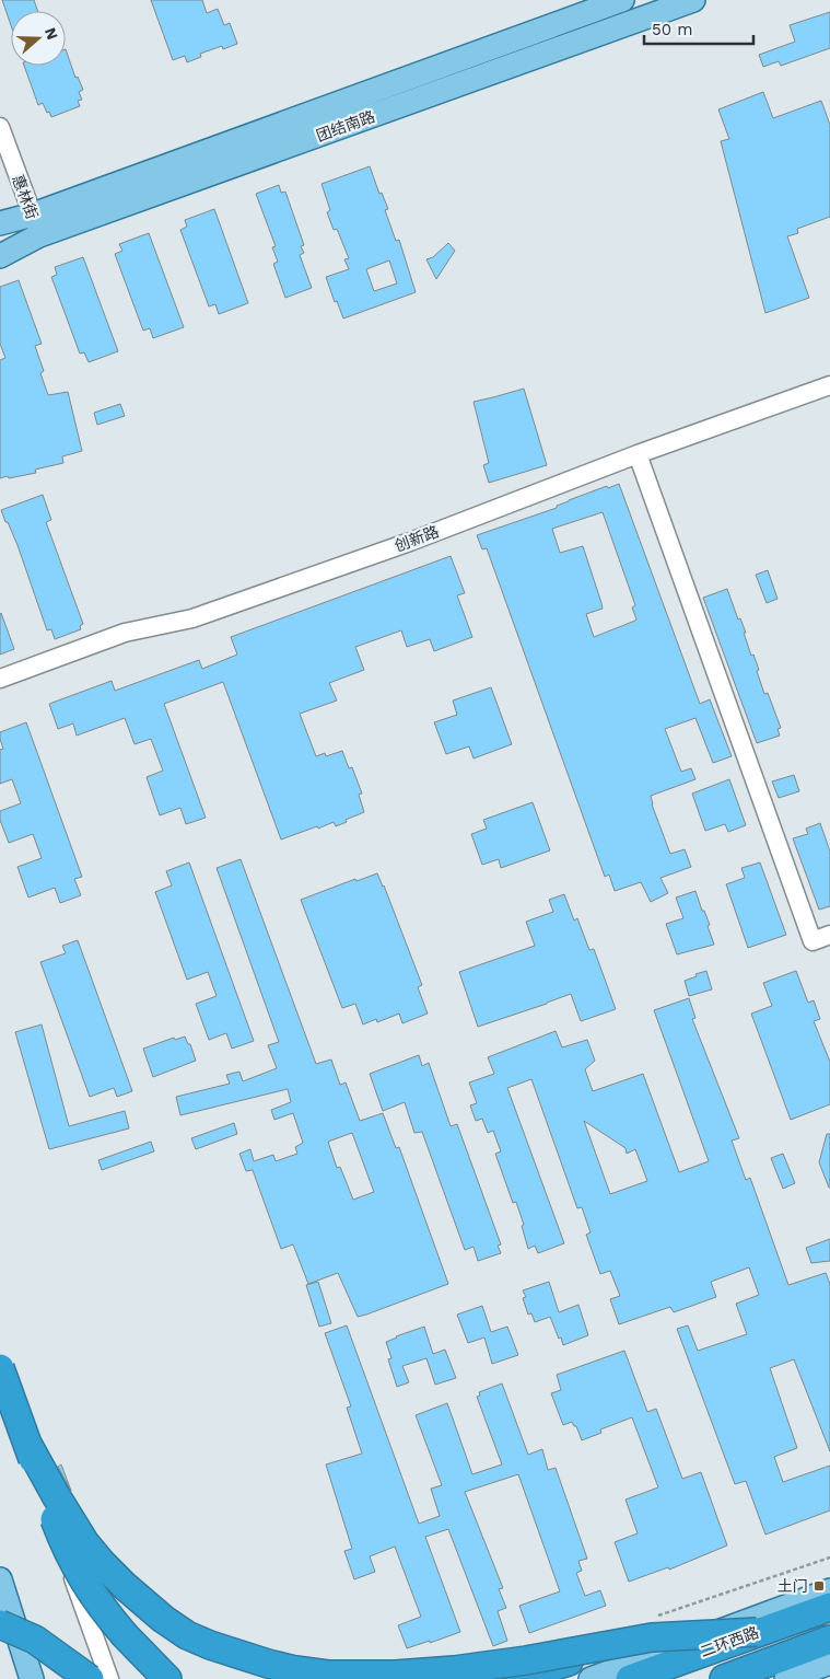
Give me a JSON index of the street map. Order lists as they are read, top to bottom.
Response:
{
  "streets": {
    "highway": ["二环西路"],
    "main road": ["团结南路"],
    "street": ["惠林街", "创新路"]
  },
  "crossings": [
    ["团结南路", "惠林街"]
  ],
  "places": {
    "transit": ["土门"]
  },
  "scale_bar": "50 m",
  "north": "right"
}
